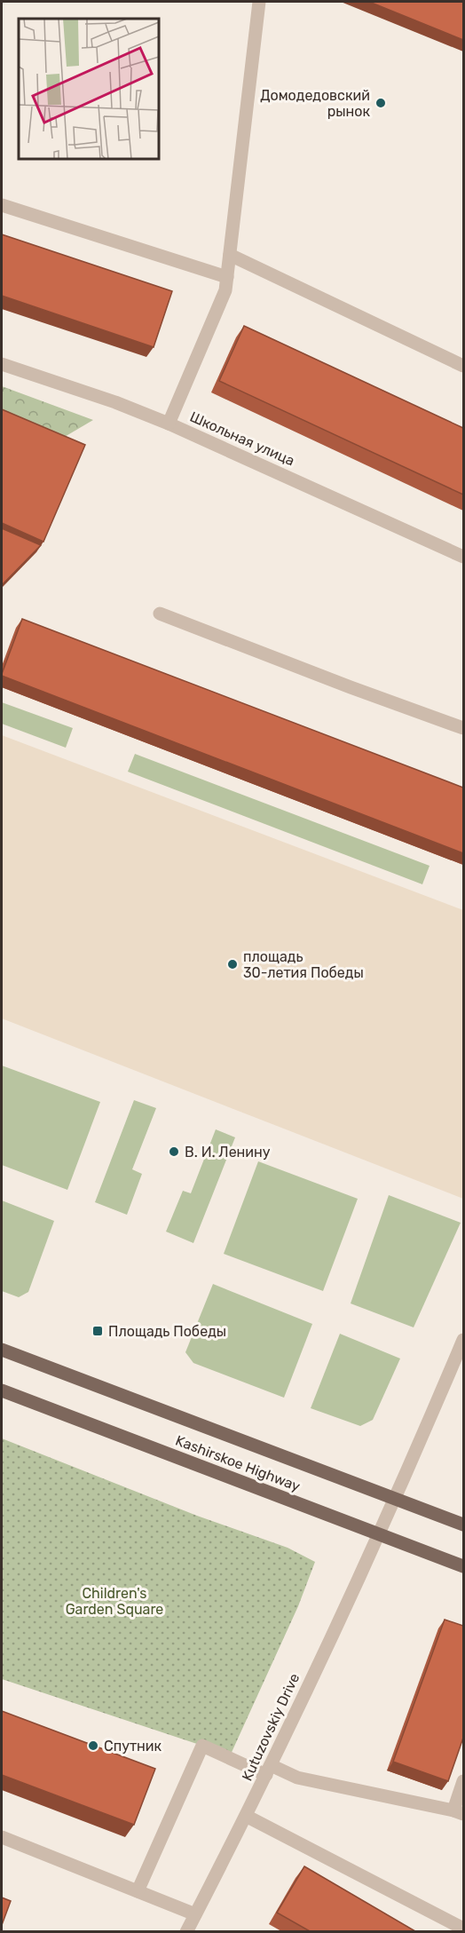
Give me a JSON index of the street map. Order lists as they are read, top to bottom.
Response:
{
  "streets": {
    "main road": ["Kashirskoe Highway"],
    "street": ["Школьная улица", "Kutuzovskiy Drive"]
  },
  "crossings": [
    ["Kashirskoe Highway", "Kutuzovskiy Drive"]
  ],
  "parks": ["Children's Garden Square"],
  "places": {
    "other": [
      "Домодедовский рынок",
      "площадь 30-летия Победы",
      "В. И. Ленину",
      "Спутник"
    ],
    "transit": ["Площадь Победы"]
  }
}
